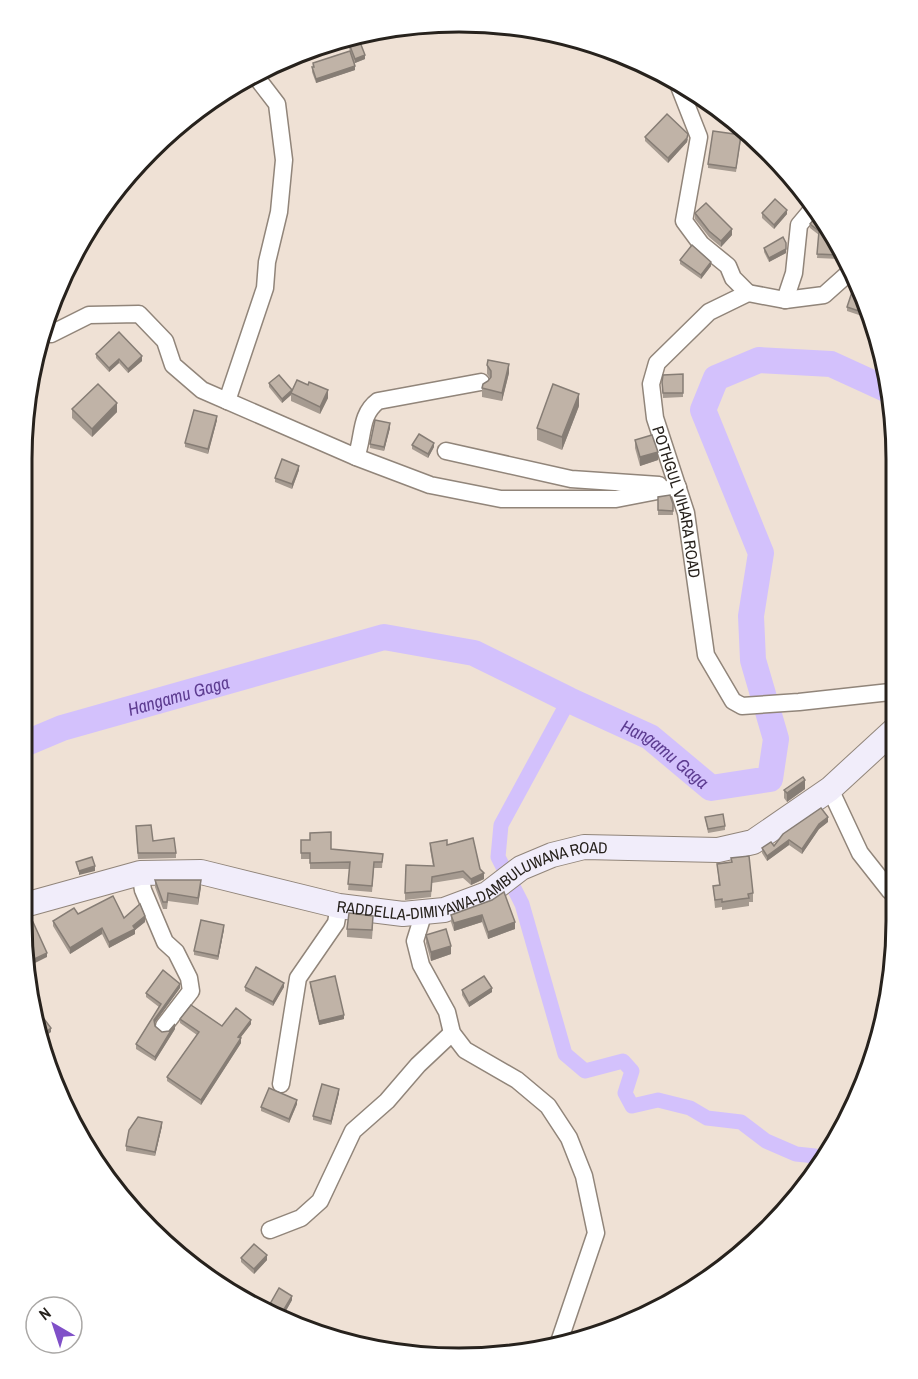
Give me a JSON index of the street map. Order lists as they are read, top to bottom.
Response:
{
  "streets": {
    "street": ["POTHGUL VIHARA ROAD", "RADDELLA-DIMIYAWA-DAMBULUWANA ROAD"]
  },
  "water": ["Hangamu Gaga"],
  "north": "top left"
}
